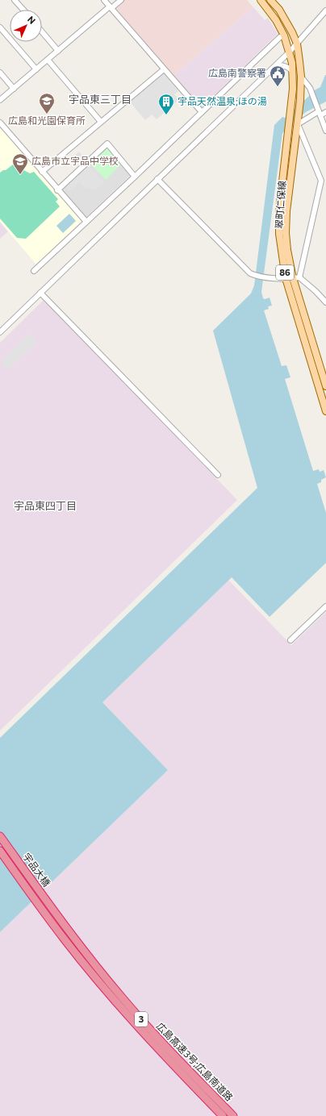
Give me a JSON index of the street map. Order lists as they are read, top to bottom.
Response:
{
  "streets": {
    "highway": ["宇品大橋", "3", "広島高速3号;広島南道路"],
    "main road": ["翠町仁保線", "86"]
  },
  "crossings": [
    ["宇品大橋", "広島高速3号;広島南道路"]
  ],
  "districts": ["宇品東三丁目", "宇品東四丁目"],
  "places": {
    "public building": ["広島南警察署"],
    "school or university": ["広島和光園保育所", "広島市立宇品中学校"],
    "building": ["宇品天然温泉;ほの湯"]
  },
  "north": "top right"
}
